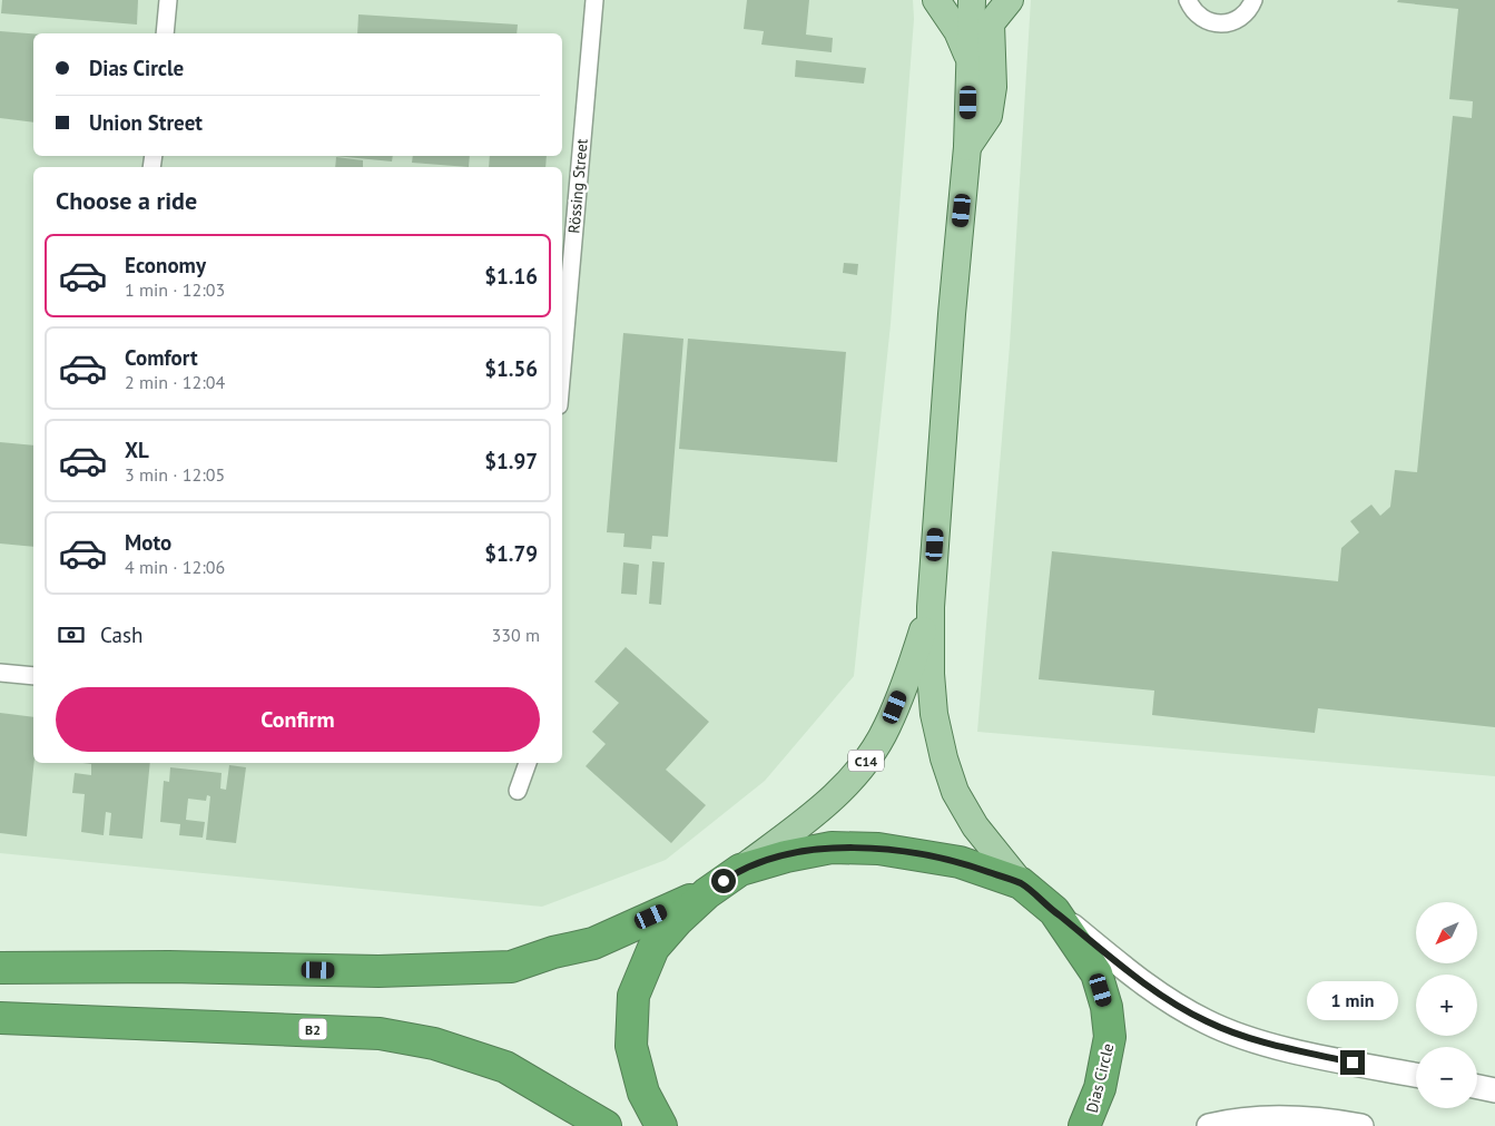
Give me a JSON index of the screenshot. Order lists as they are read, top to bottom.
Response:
{
  "streets": {
    "highway": ["B2", "Dias Circle"],
    "main road": ["C14"],
    "street": ["Rössing Street"]
  },
  "crossings": [
    ["C14", "Dias Circle"]
  ],
  "north": "bottom left",
  "page": {
    "banner": ["Dias Circle", "Union Street"],
    "heading": "Choose a ride",
    "list": [
      {
        "name": "Economy",
        "note": "1 min · 12:03",
        "value": "$1.16"
      },
      {
        "name": "Comfort",
        "note": "2 min · 12:04",
        "value": "$1.56"
      },
      {
        "name": "XL",
        "note": "3 min · 12:05",
        "value": "$1.97"
      },
      {
        "name": "Moto",
        "note": "4 min · 12:06",
        "value": "$1.79"
      }
    ],
    "pay": ["Cash", "330 m"],
    "buttons": "Confirm",
    "map_buttons": ["+", "−"],
    "bubble": "1 min"
  }
}
